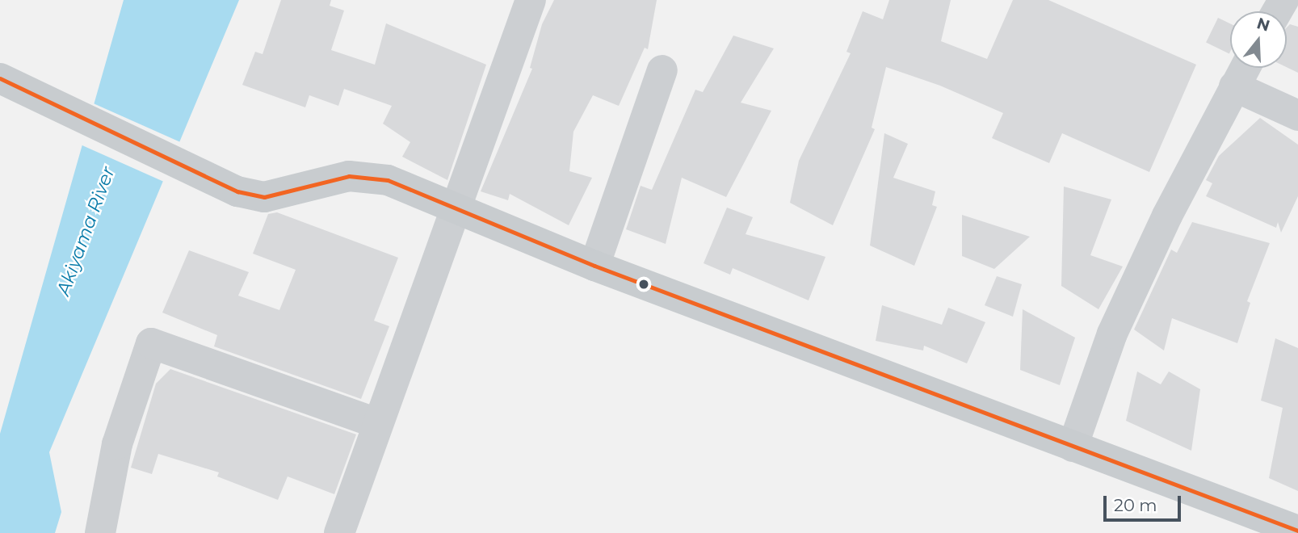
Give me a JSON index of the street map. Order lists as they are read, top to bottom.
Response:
{
  "water": ["Akiyama River"],
  "scale_bar": "20 m",
  "north": "top"
}
